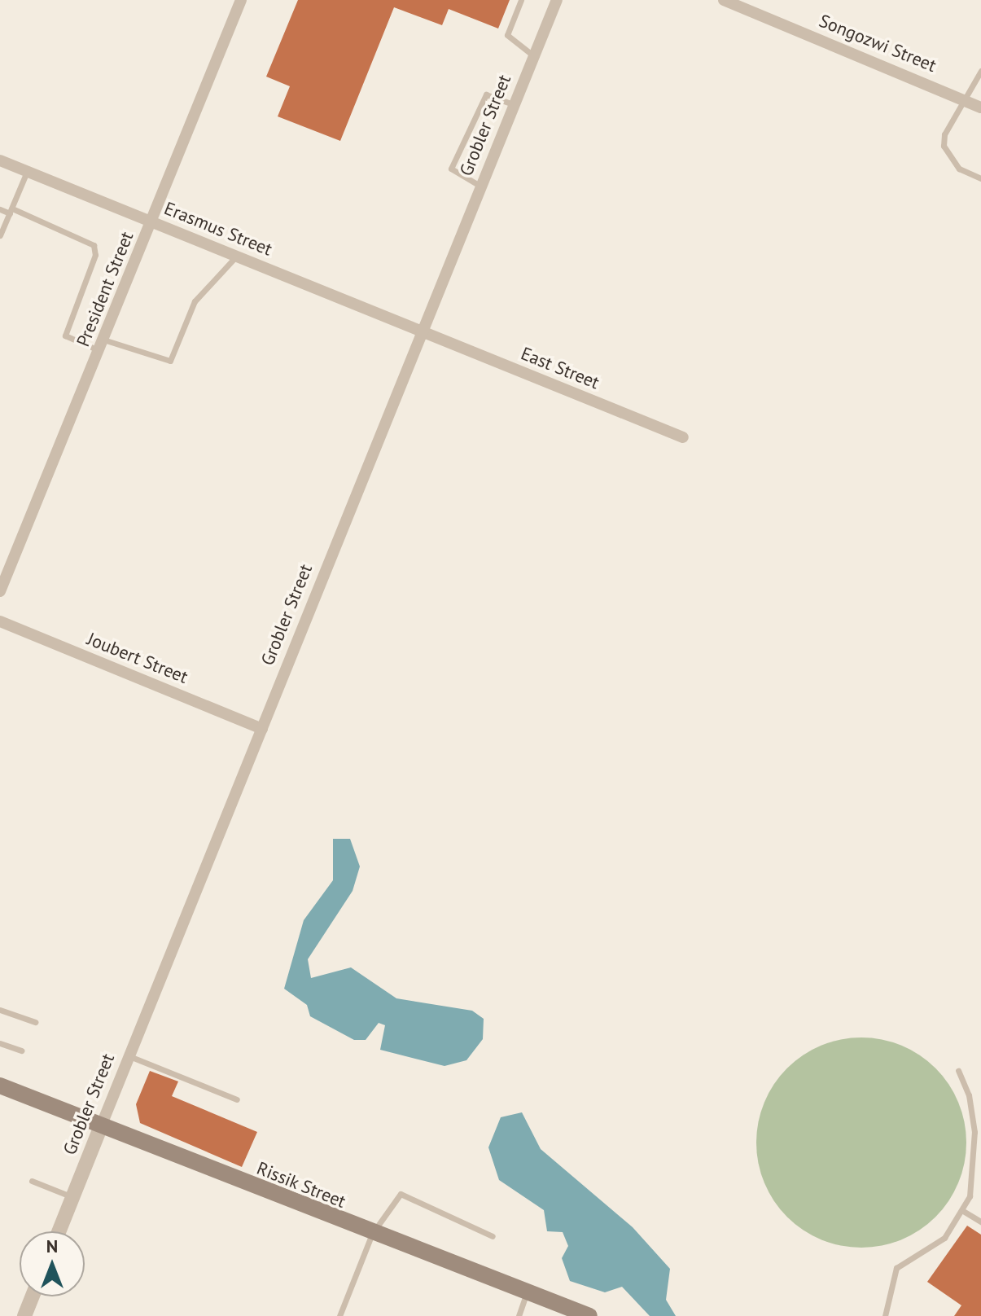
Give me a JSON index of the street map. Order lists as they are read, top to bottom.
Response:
{
  "streets": {
    "main road": ["Rissik Street"],
    "street": [
      "Songozwi Street",
      "Grobler Street",
      "Erasmus Street",
      "President Street",
      "East Street",
      "Joubert Street"
    ]
  },
  "crossings": [
    ["Grobler Street", "Erasmus Street"],
    ["Grobler Street", "East Street"],
    ["Grobler Street", "Joubert Street"],
    ["Grobler Street", "Rissik Street"],
    ["Erasmus Street", "President Street"],
    ["Erasmus Street", "East Street"]
  ],
  "north": "top"
}
